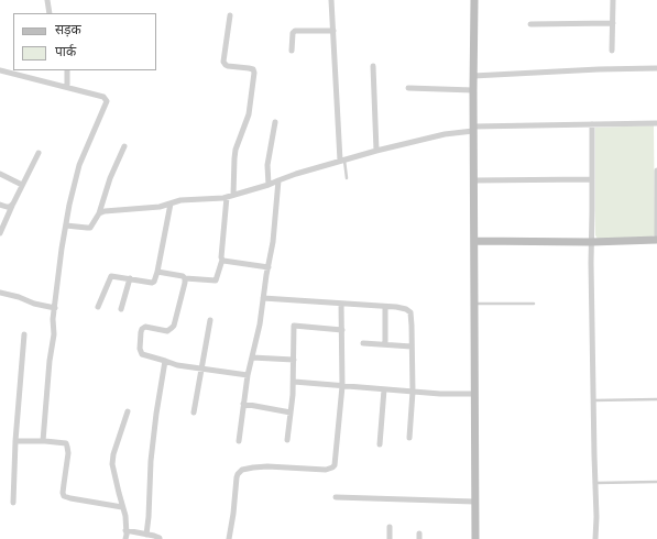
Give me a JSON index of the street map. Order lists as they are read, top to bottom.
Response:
{
  "legend": ["सड़क", "पार्क"]
}
